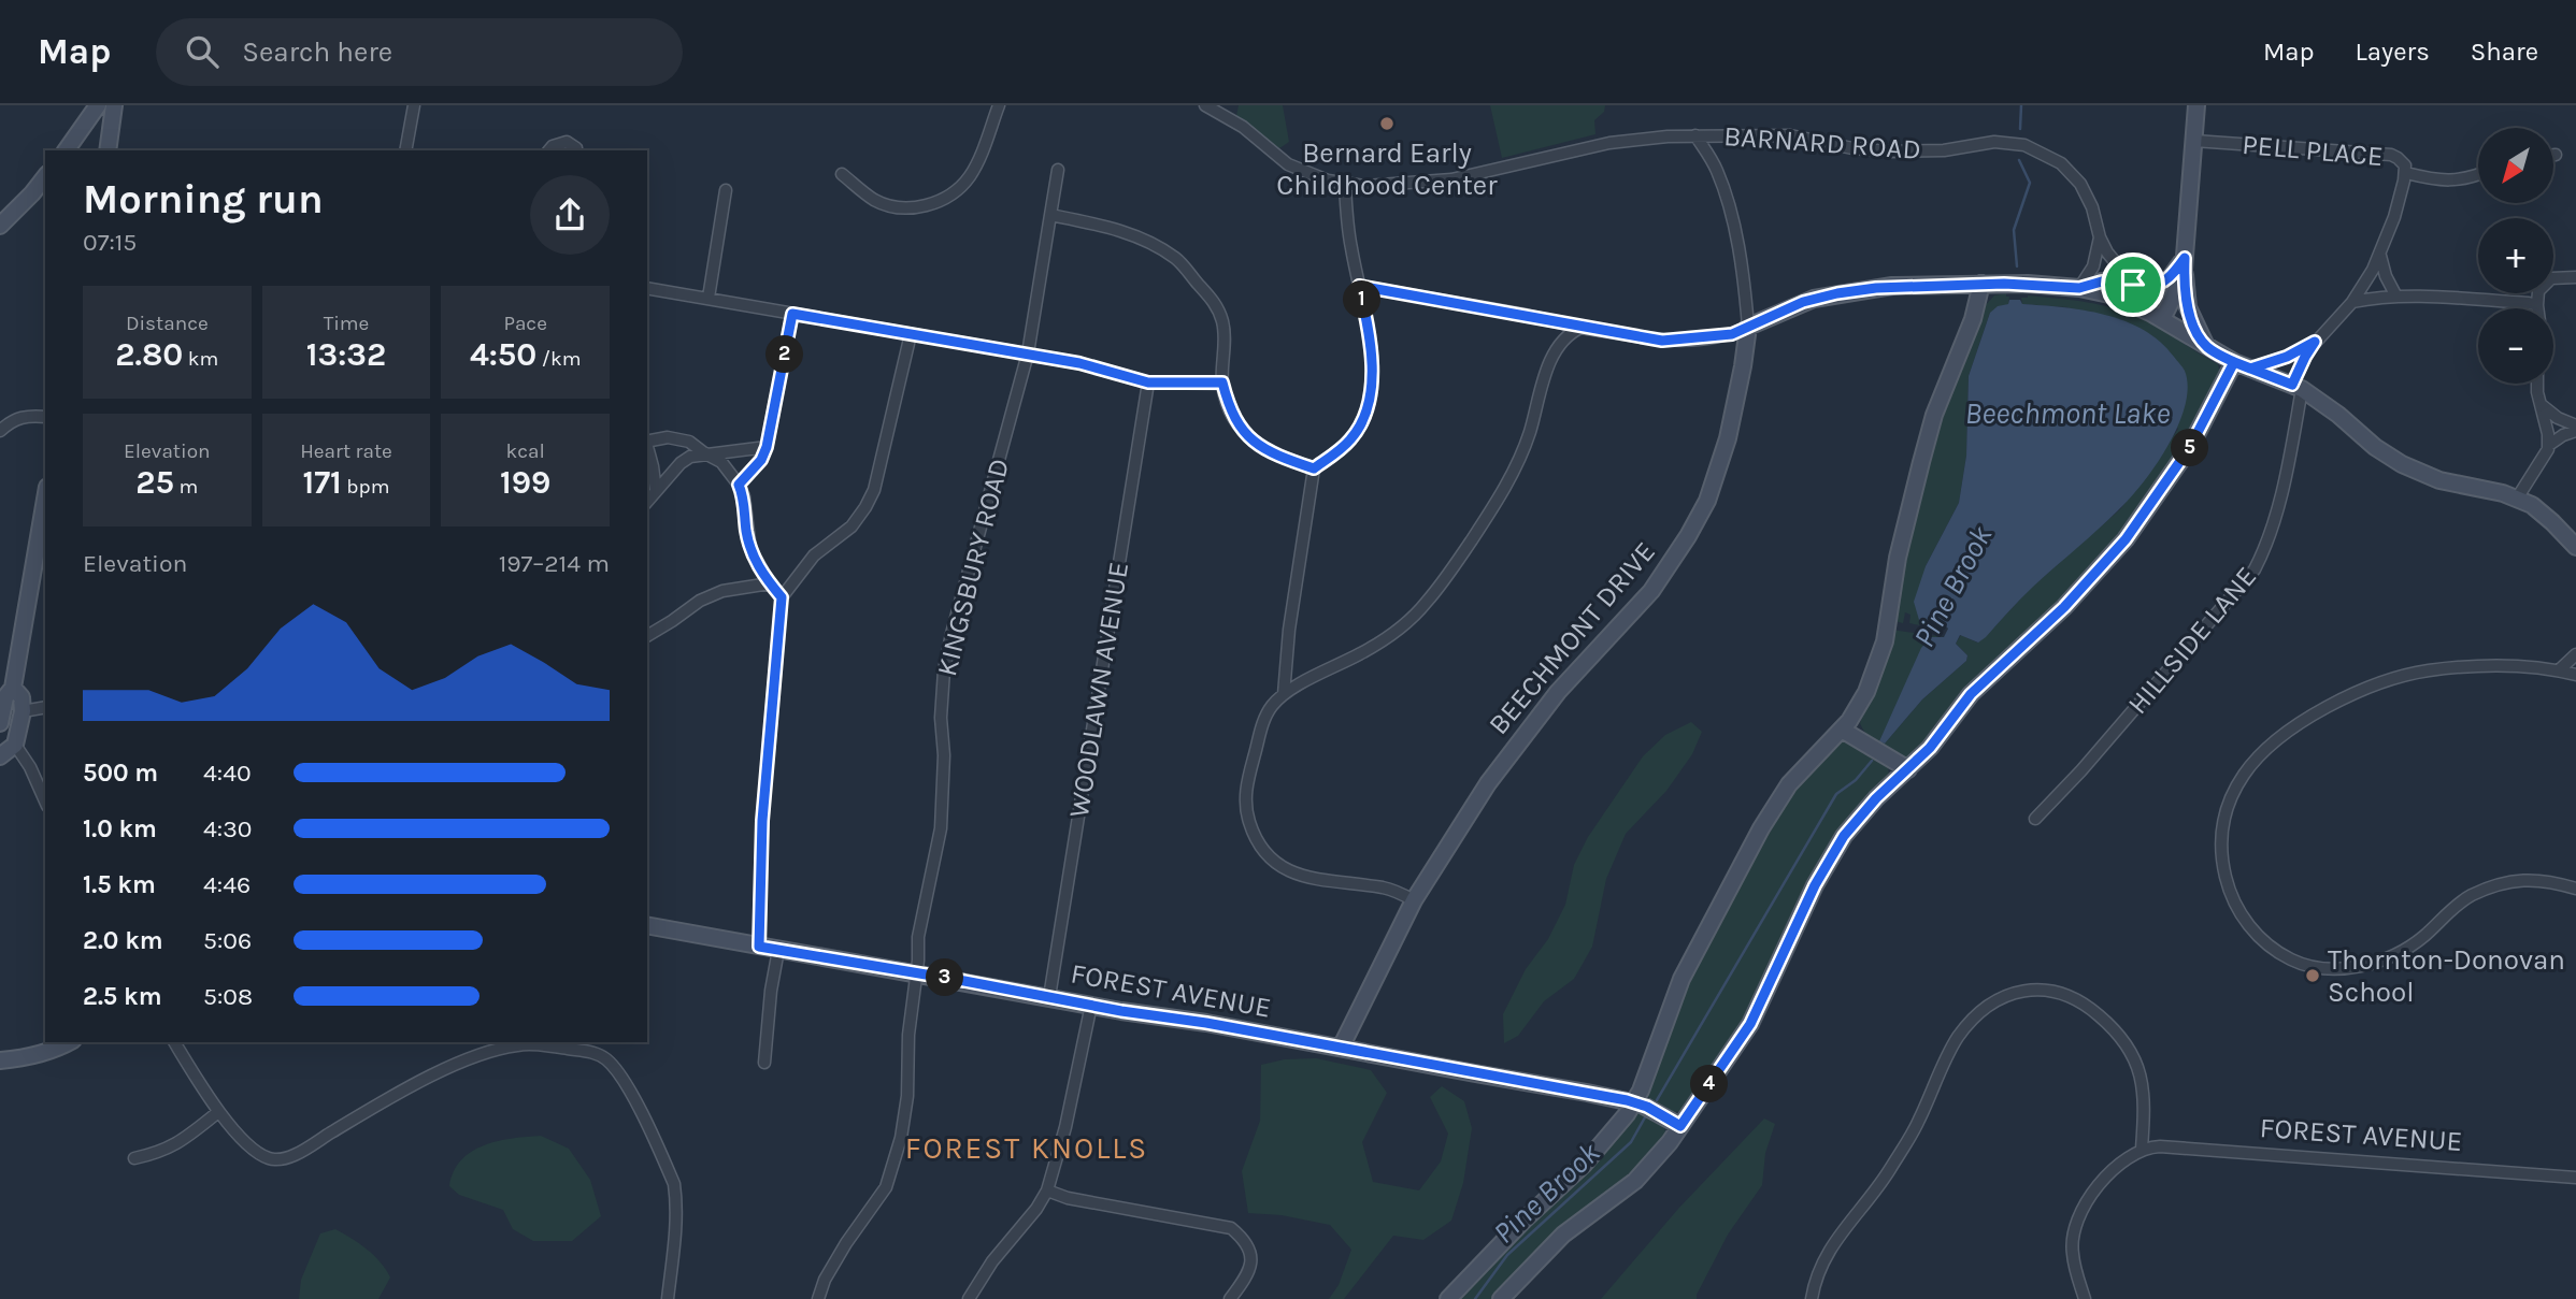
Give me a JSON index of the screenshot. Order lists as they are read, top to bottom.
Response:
{
  "streets": {
    "street": [
      "BARNARD ROAD",
      "PELL PLACE",
      "KINGSBURY ROAD",
      "BEECHMONT DRIVE",
      "HILLSIDE LANE",
      "WOODLAWN AVENUE",
      "FOREST AVENUE"
    ]
  },
  "crossings": [
    ["PELL PLACE", "HILLSIDE LANE"],
    ["KINGSBURY ROAD", "FOREST AVENUE"],
    ["BEECHMONT DRIVE", "FOREST AVENUE"],
    ["WOODLAWN AVENUE", "FOREST AVENUE"]
  ],
  "districts": ["FOREST KNOLLS"],
  "water": ["Beechmont Lake", "Pine Brook"],
  "places": ["Bernard Early Childhood Center", "Thornton-Donovan School"],
  "north": "bottom left",
  "page": {
    "header": "Map",
    "search": "Search here",
    "nav": ["Map", "Layers", "Share"],
    "map_buttons": ["+", "−"],
    "heading": ["Morning run", "07:15"],
    "stats": [
      ["Distance", "2.80 km"],
      ["Time", "13:32"],
      ["Pace", "4:50 /km"],
      ["Elevation", "25 m"],
      ["Heart rate", "171 bpm"],
      ["kcal", "199"]
    ],
    "pins": [
      "1",
      "2",
      "5",
      "3",
      "4"
    ],
    "chart": ["Elevation", "197–214 m"],
    "list": [
      {
        "name": "500 m",
        "note": "4:40"
      },
      {
        "name": "1.0 km",
        "note": "4:30"
      },
      {
        "name": "1.5 km",
        "note": "4:46"
      },
      {
        "name": "2.0 km",
        "note": "5:06"
      },
      {
        "name": "2.5 km",
        "note": "5:08"
      }
    ]
  }
}
